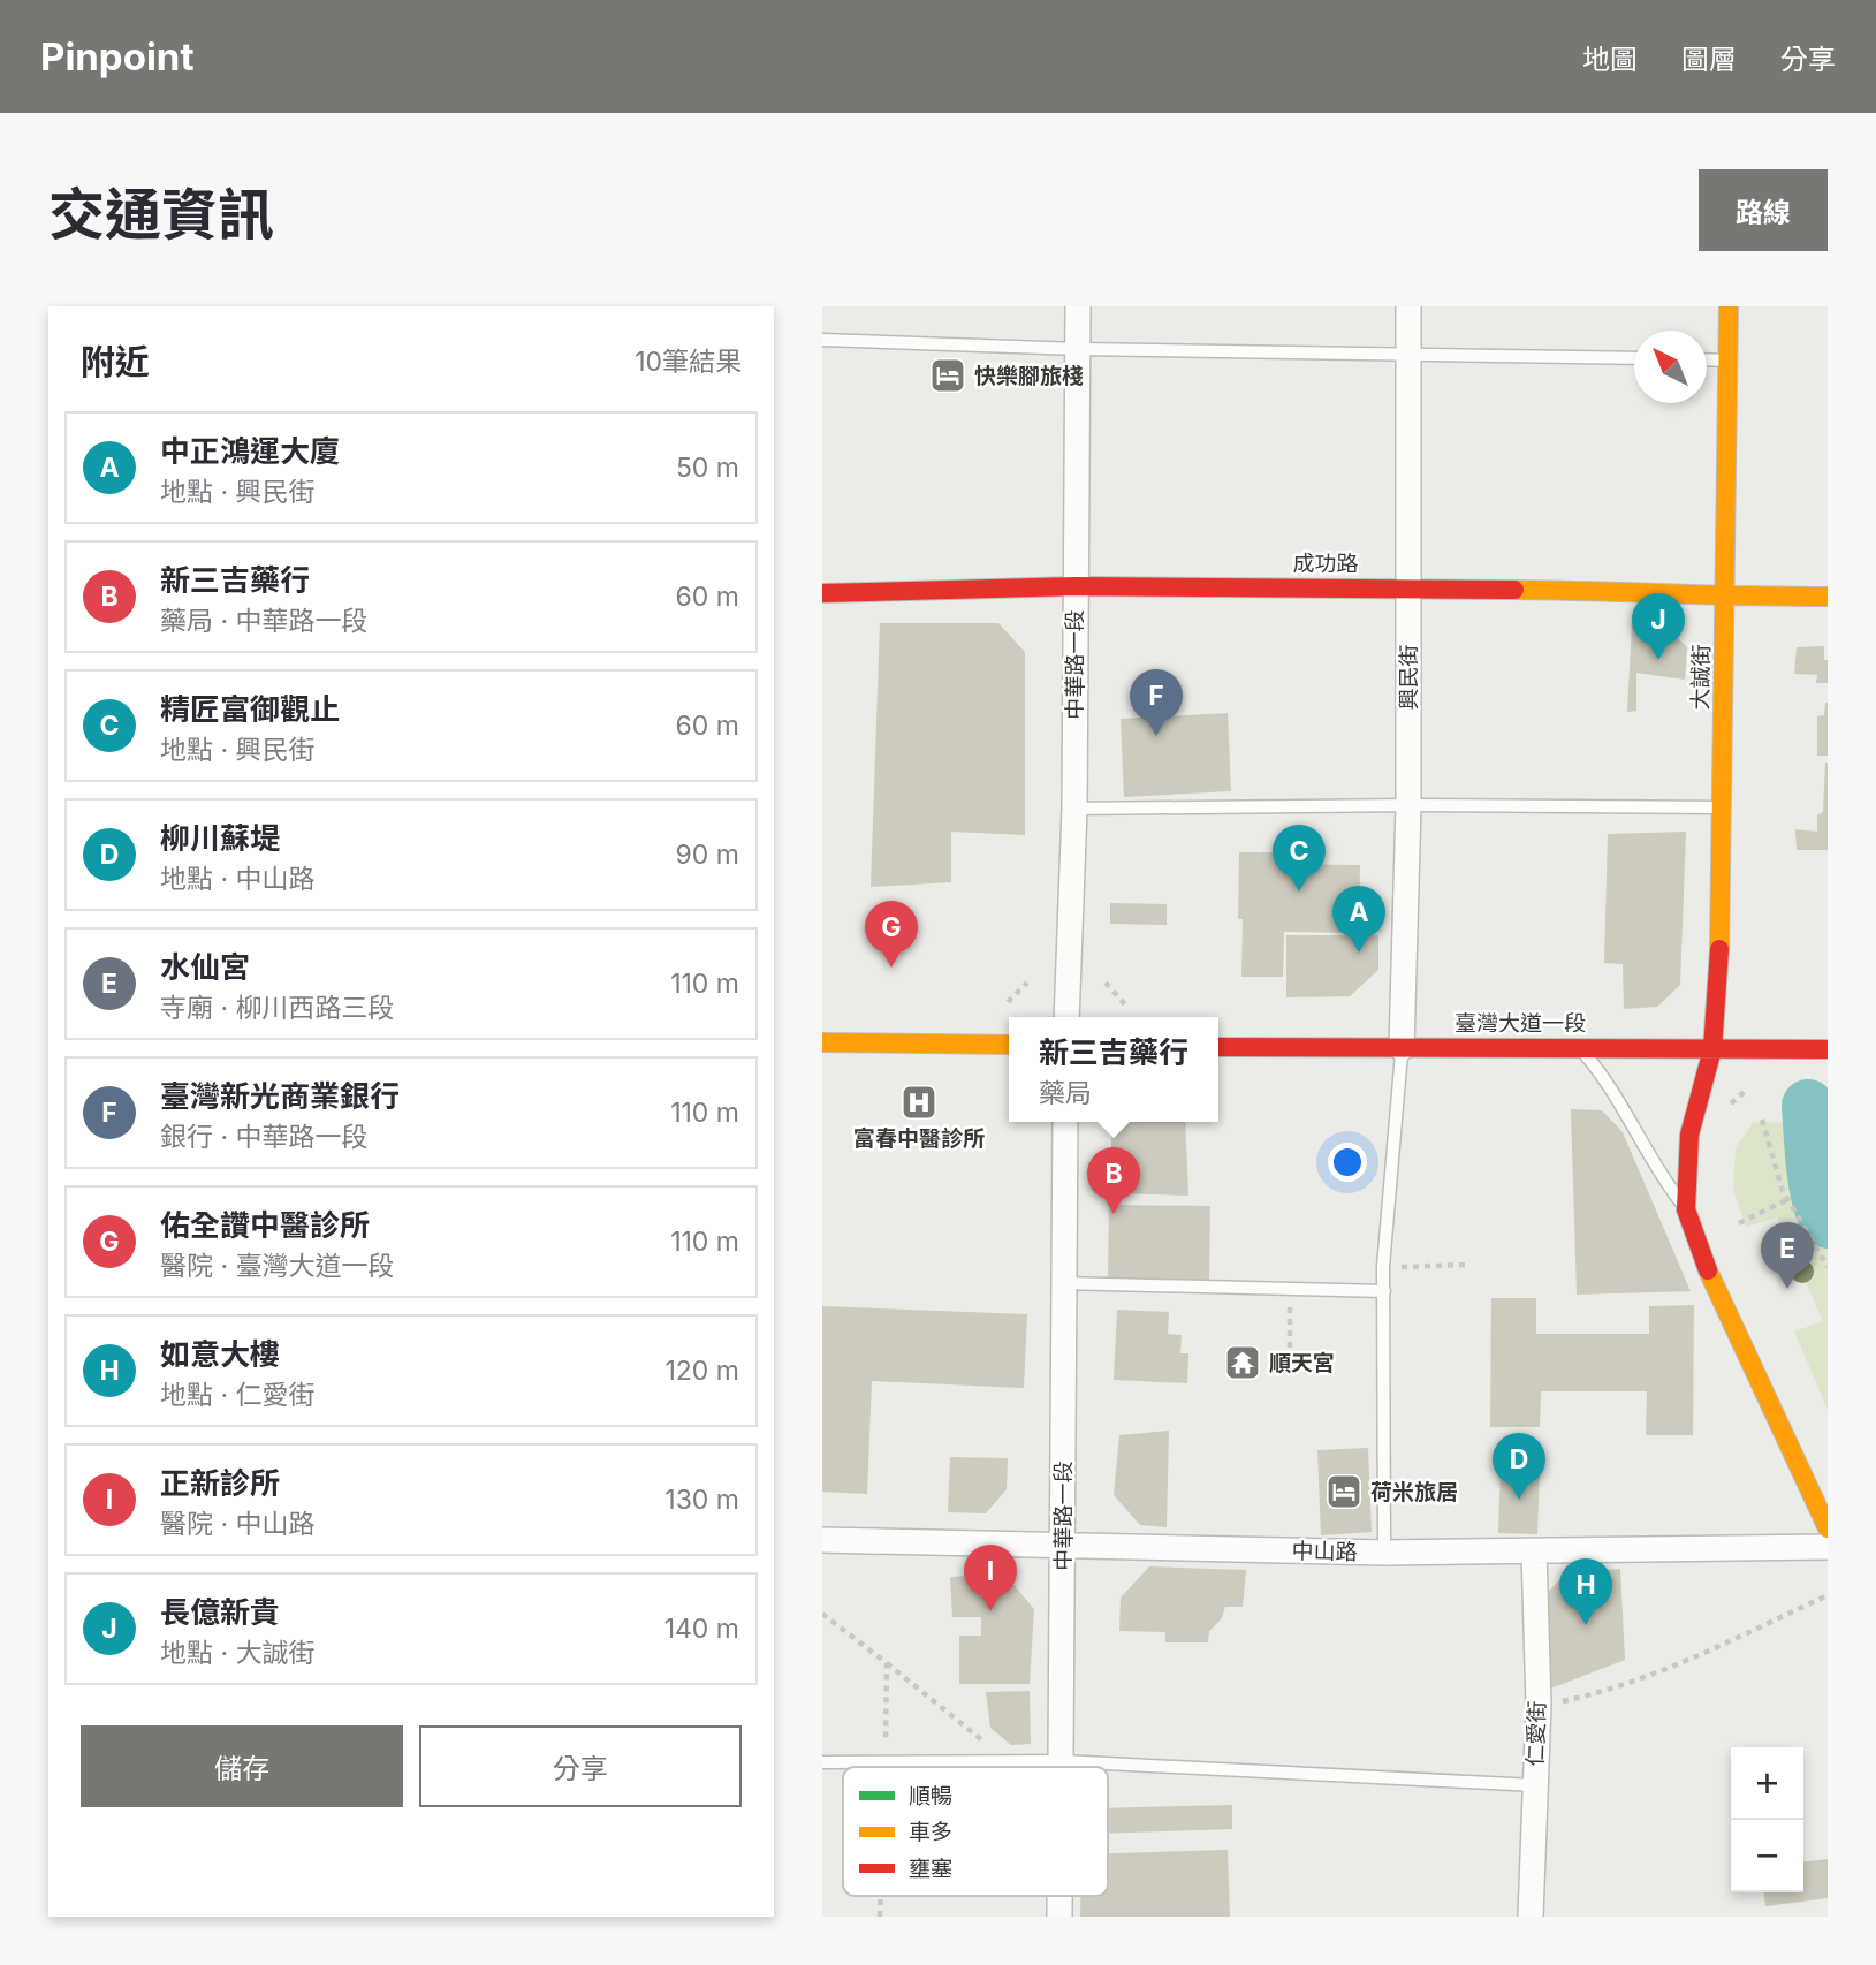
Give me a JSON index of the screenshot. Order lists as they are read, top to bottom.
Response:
{
  "streets": {
    "street": [
      "成功路",
      "中華路一段",
      "興民街",
      "大誠街",
      "臺灣大道一段",
      "中山路",
      "仁愛街"
    ]
  },
  "crossings": [
    ["成功路", "中華路一段"],
    ["成功路", "興民街"],
    ["成功路", "大誠街"],
    ["中華路一段", "中山路"],
    ["興民街", "臺灣大道一段"],
    ["大誠街", "臺灣大道一段"],
    ["中山路", "仁愛街"]
  ],
  "places": {
    "hotel": ["快樂腳旅棧", "荷米旅居"],
    "hospital": ["富春中醫診所"],
    "temple": ["順天宮"]
  },
  "legend": ["順暢", "車多", "壅塞"],
  "north": "top left",
  "page": {
    "header": "Pinpoint",
    "nav": ["地圖", "圖層", "分享"],
    "title": "交通資訊",
    "buttons": [
      "路線",
      ["儲存", "分享"]
    ],
    "heading": ["附近", "10筆結果"],
    "list": [
      {
        "mark": "A",
        "name": "中正鴻運大廈",
        "note": "地點 · 興民街",
        "value": "50 m"
      },
      {
        "mark": "B",
        "name": "新三吉藥行",
        "note": "藥局 · 中華路一段",
        "value": "60 m"
      },
      {
        "mark": "C",
        "name": "精匠富御觀止",
        "note": "地點 · 興民街",
        "value": "60 m"
      },
      {
        "mark": "D",
        "name": "柳川蘇堤",
        "note": "地點 · 中山路",
        "value": "90 m"
      },
      {
        "mark": "E",
        "name": "水仙宮",
        "note": "寺廟 · 柳川西路三段",
        "value": "110 m"
      },
      {
        "mark": "F",
        "name": "臺灣新光商業銀行",
        "note": "銀行 · 中華路一段",
        "value": "110 m"
      },
      {
        "mark": "G",
        "name": "佑全讚中醫診所",
        "note": "醫院 · 臺灣大道一段",
        "value": "110 m"
      },
      {
        "mark": "H",
        "name": "如意大樓",
        "note": "地點 · 仁愛街",
        "value": "120 m"
      },
      {
        "mark": "I",
        "name": "正新診所",
        "note": "醫院 · 中山路",
        "value": "130 m"
      },
      {
        "mark": "J",
        "name": "長億新貴",
        "note": "地點 · 大誠街",
        "value": "140 m"
      }
    ],
    "pins": [
      "J",
      "F",
      "C",
      "A",
      "G",
      "B",
      "E",
      "D",
      "I",
      "H"
    ],
    "popup": ["新三吉藥行", "藥局"],
    "map_buttons": ["+", "−"]
  }
}
